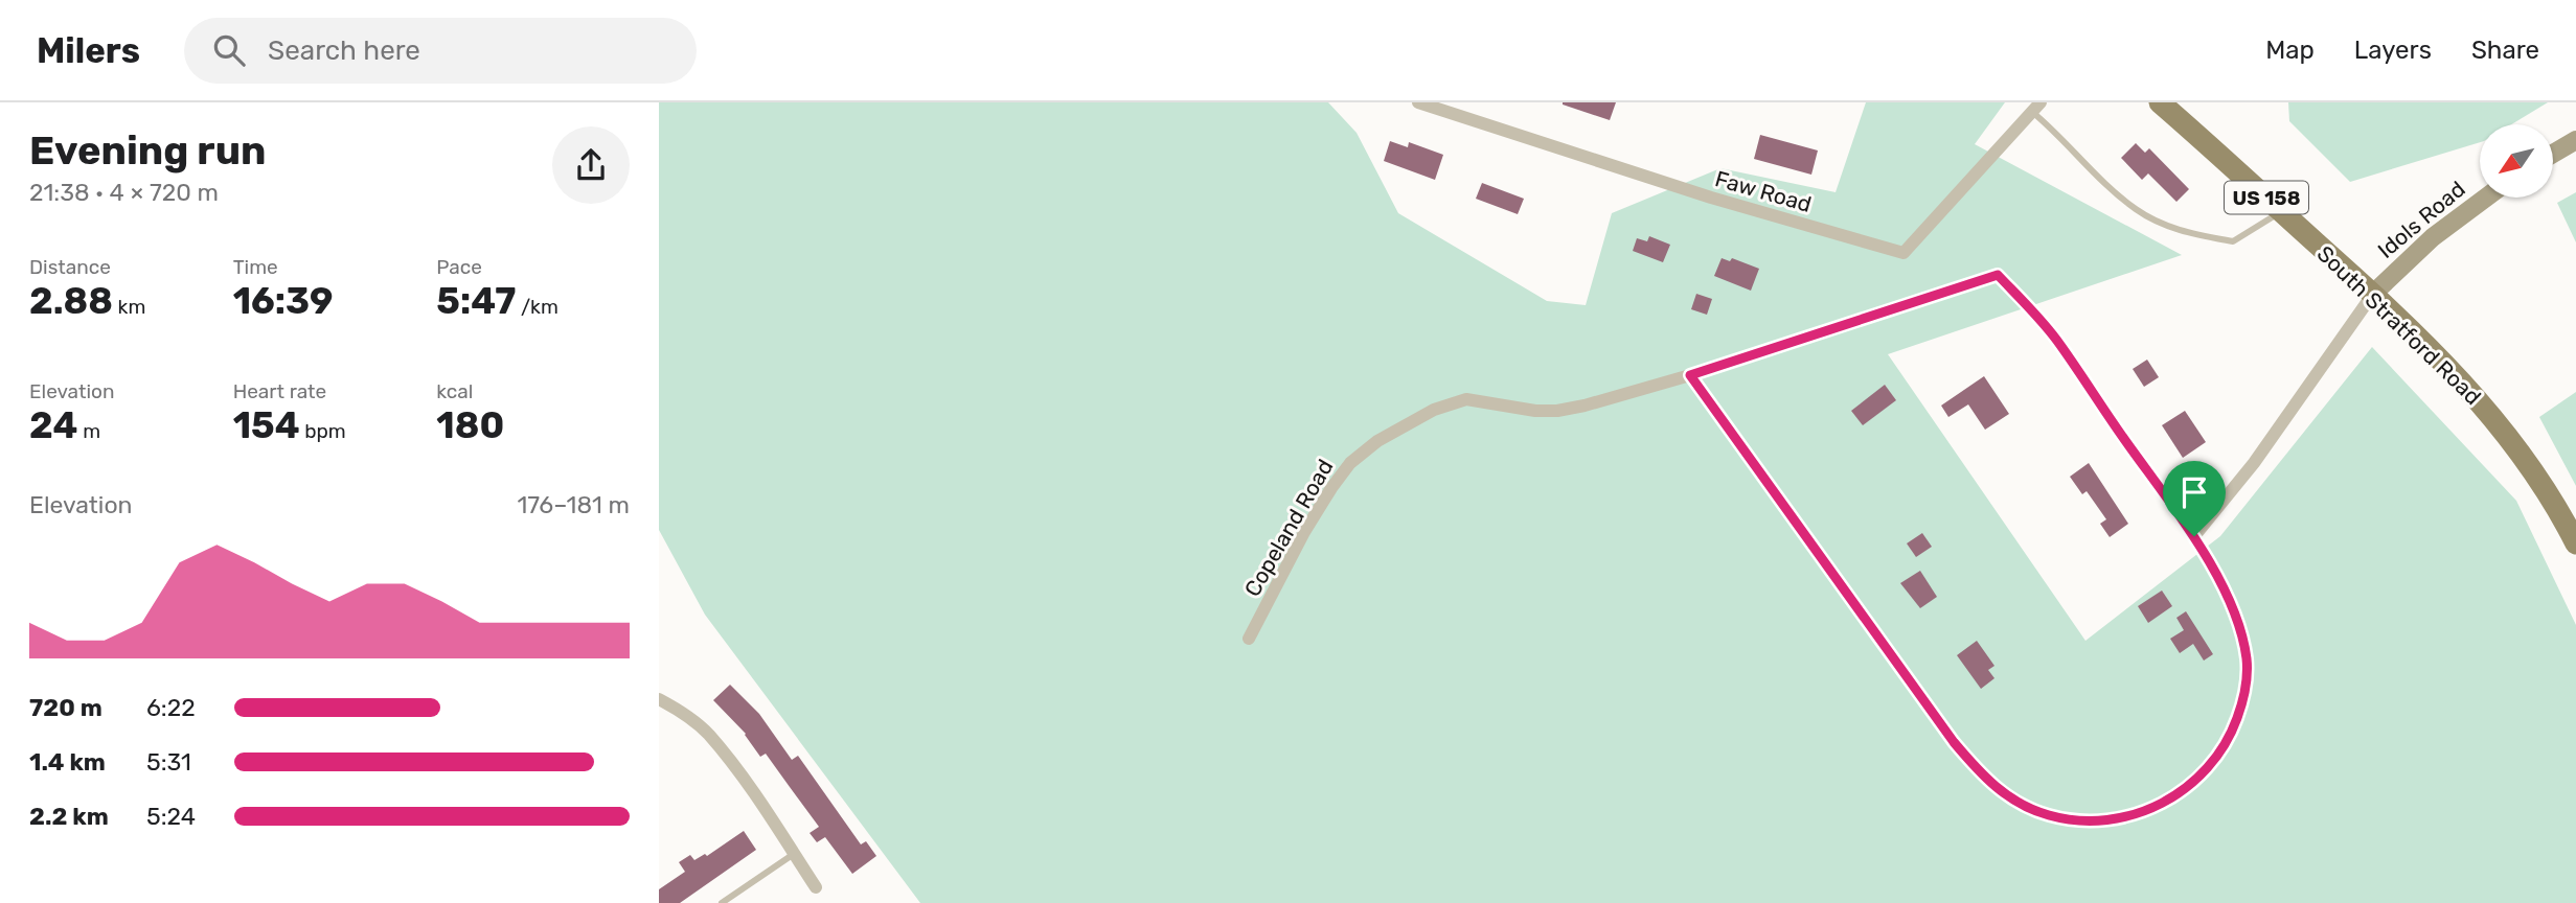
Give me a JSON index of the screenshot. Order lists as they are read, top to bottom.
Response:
{
  "streets": {
    "main road": ["US 158", "Idols Road", "South Stratford Road"],
    "street": ["Faw Road", "Copeland Road"]
  },
  "crossings": [
    ["Idols Road", "South Stratford Road"]
  ],
  "north": "bottom left",
  "page": {
    "header": "Milers",
    "search": "Search here",
    "nav": ["Map", "Layers", "Share"],
    "heading": ["Evening run", "21:38 · 4 × 720 m"],
    "stats": [
      ["Distance", "2.88 km"],
      ["Time", "16:39"],
      ["Pace", "5:47 /km"],
      ["Elevation", "24 m"],
      ["Heart rate", "154 bpm"],
      ["kcal", "180"]
    ],
    "chart": ["Elevation", "176–181 m"],
    "list": [
      {
        "name": "720 m",
        "note": "6:22"
      },
      {
        "name": "1.4 km",
        "note": "5:31"
      },
      {
        "name": "2.2 km",
        "note": "5:24"
      }
    ]
  }
}
